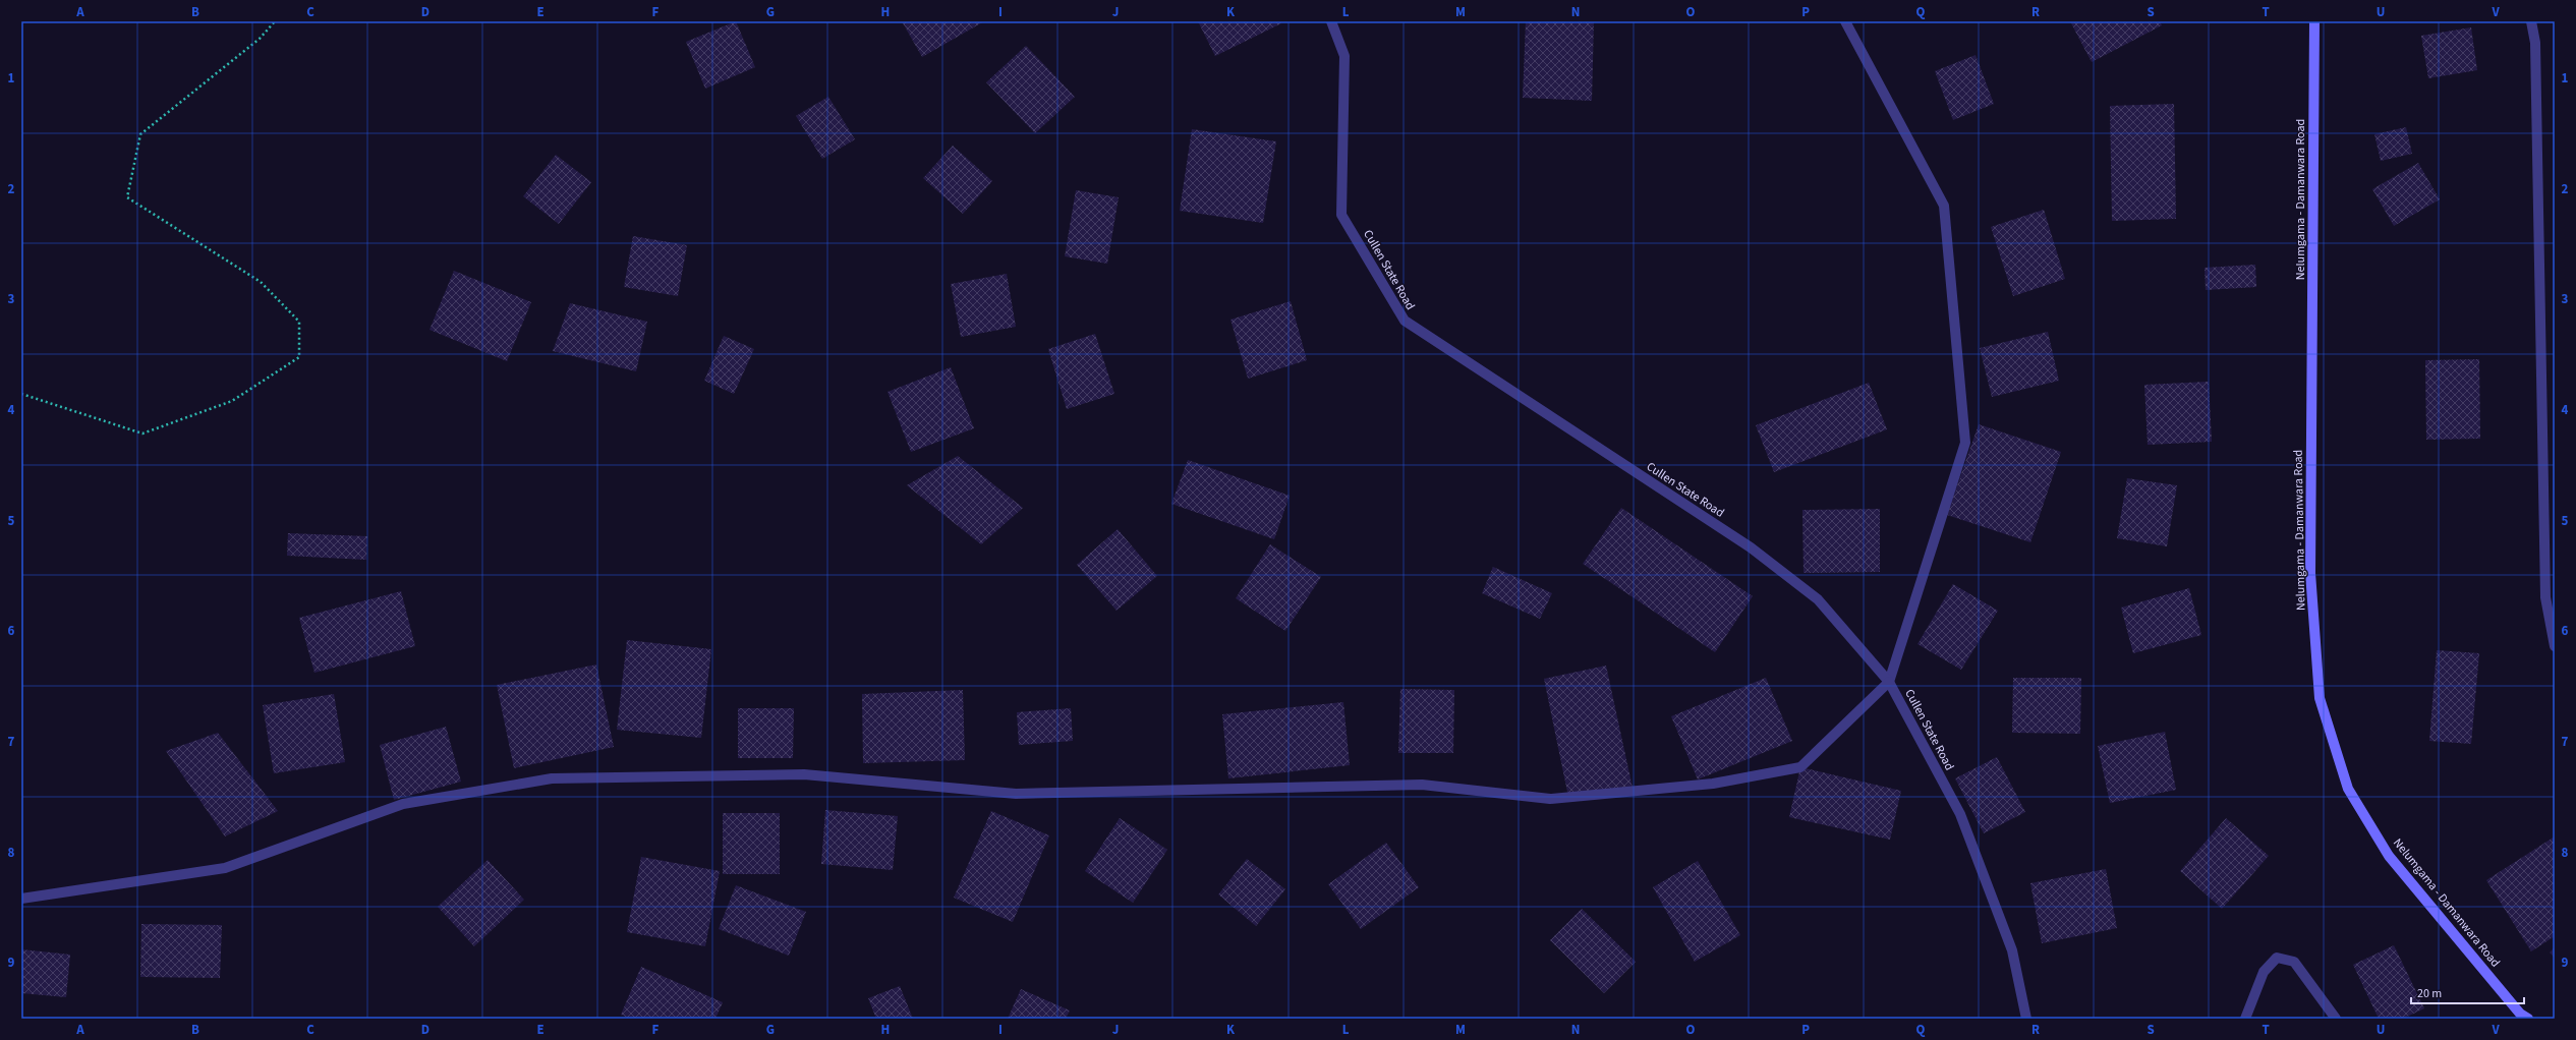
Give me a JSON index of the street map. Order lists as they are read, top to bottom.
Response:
{
  "streets": {
    "street": ["Nelumgama - Damanwara Road", "Cullen State Road"]
  },
  "scale_bar": "20 m",
  "grid": {
    "columns": [
      "A",
      "B",
      "C",
      "D",
      "E",
      "F",
      "G",
      "H",
      "I",
      "J",
      "K",
      "L",
      "M",
      "N",
      "O",
      "P",
      "Q",
      "R",
      "S",
      "T",
      "U",
      "V"
    ],
    "rows": [
      "1",
      "2",
      "3",
      "4",
      "5",
      "6",
      "7",
      "8",
      "9"
    ]
  }
}
